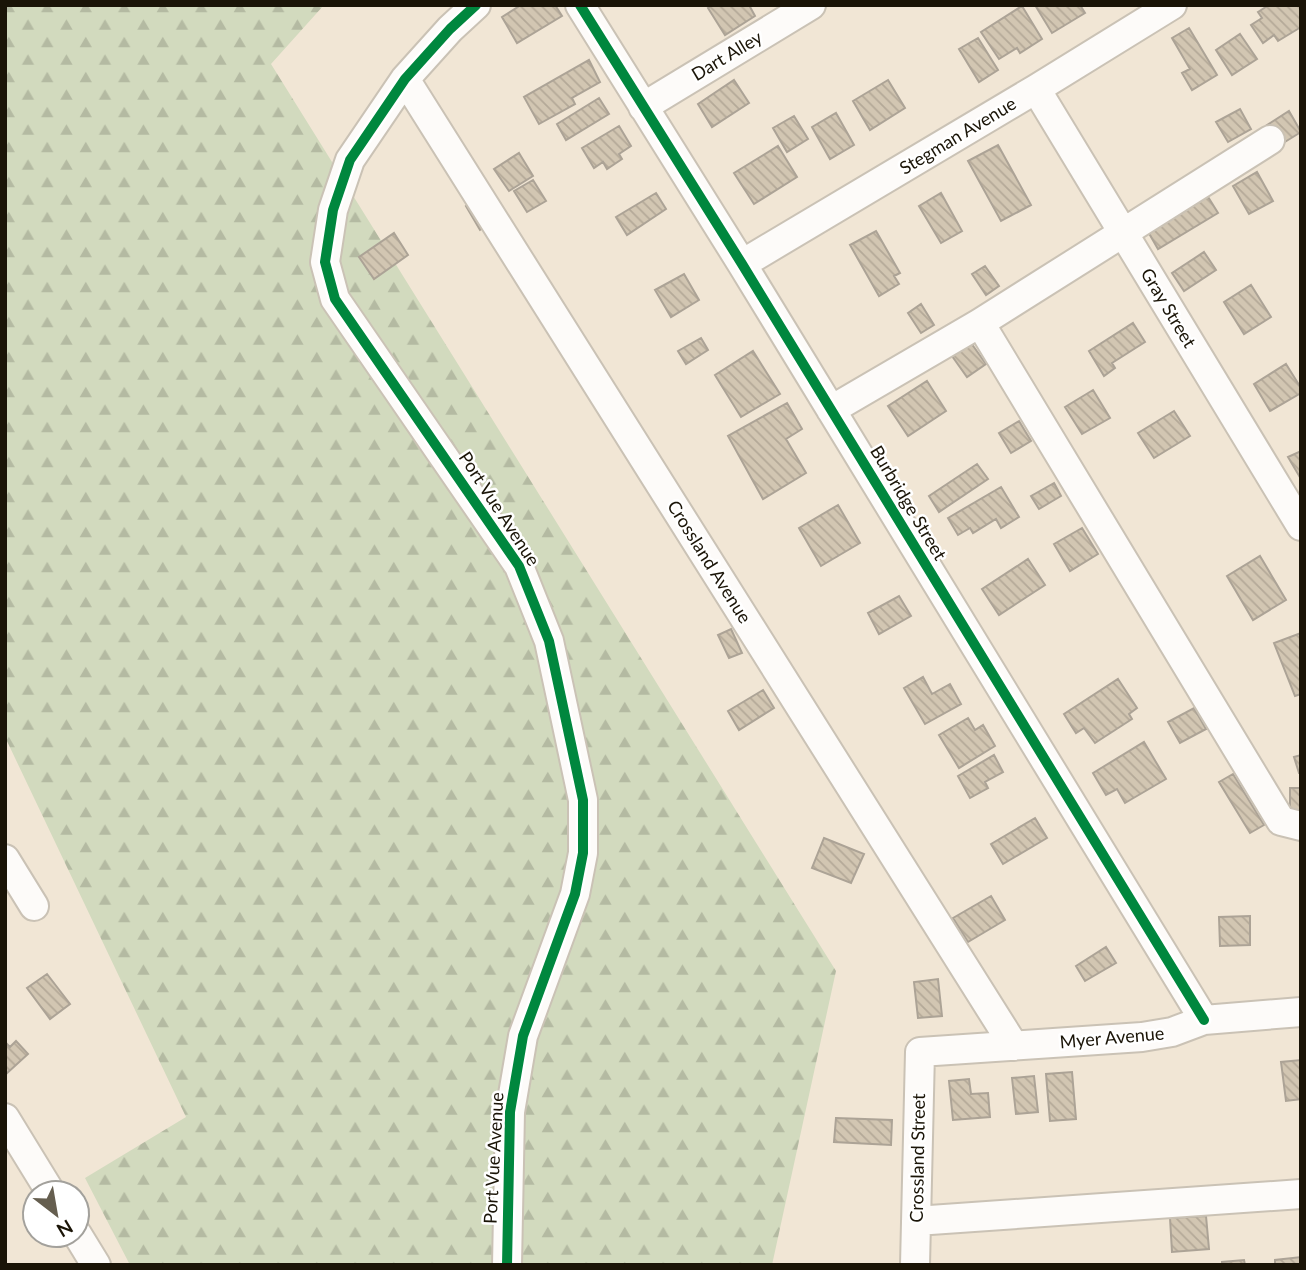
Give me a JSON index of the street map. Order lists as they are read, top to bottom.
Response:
{
  "streets": {
    "street": [
      "Dart Alley",
      "Stegman Avenue",
      "Gray Street",
      "Burbridge Street",
      "Port Vue Avenue",
      "Crossland Avenue",
      "Myer Avenue",
      "Crossland Street"
    ]
  },
  "crossings": [
    ["Dart Alley", "Burbridge Street"],
    ["Stegman Avenue", "Gray Street"],
    ["Stegman Avenue", "Burbridge Street"],
    ["Burbridge Street", "Myer Avenue"],
    ["Port Vue Avenue", "Crossland Avenue"],
    ["Crossland Avenue", "Myer Avenue"],
    ["Myer Avenue", "Crossland Street"]
  ],
  "north": "bottom right"
}
